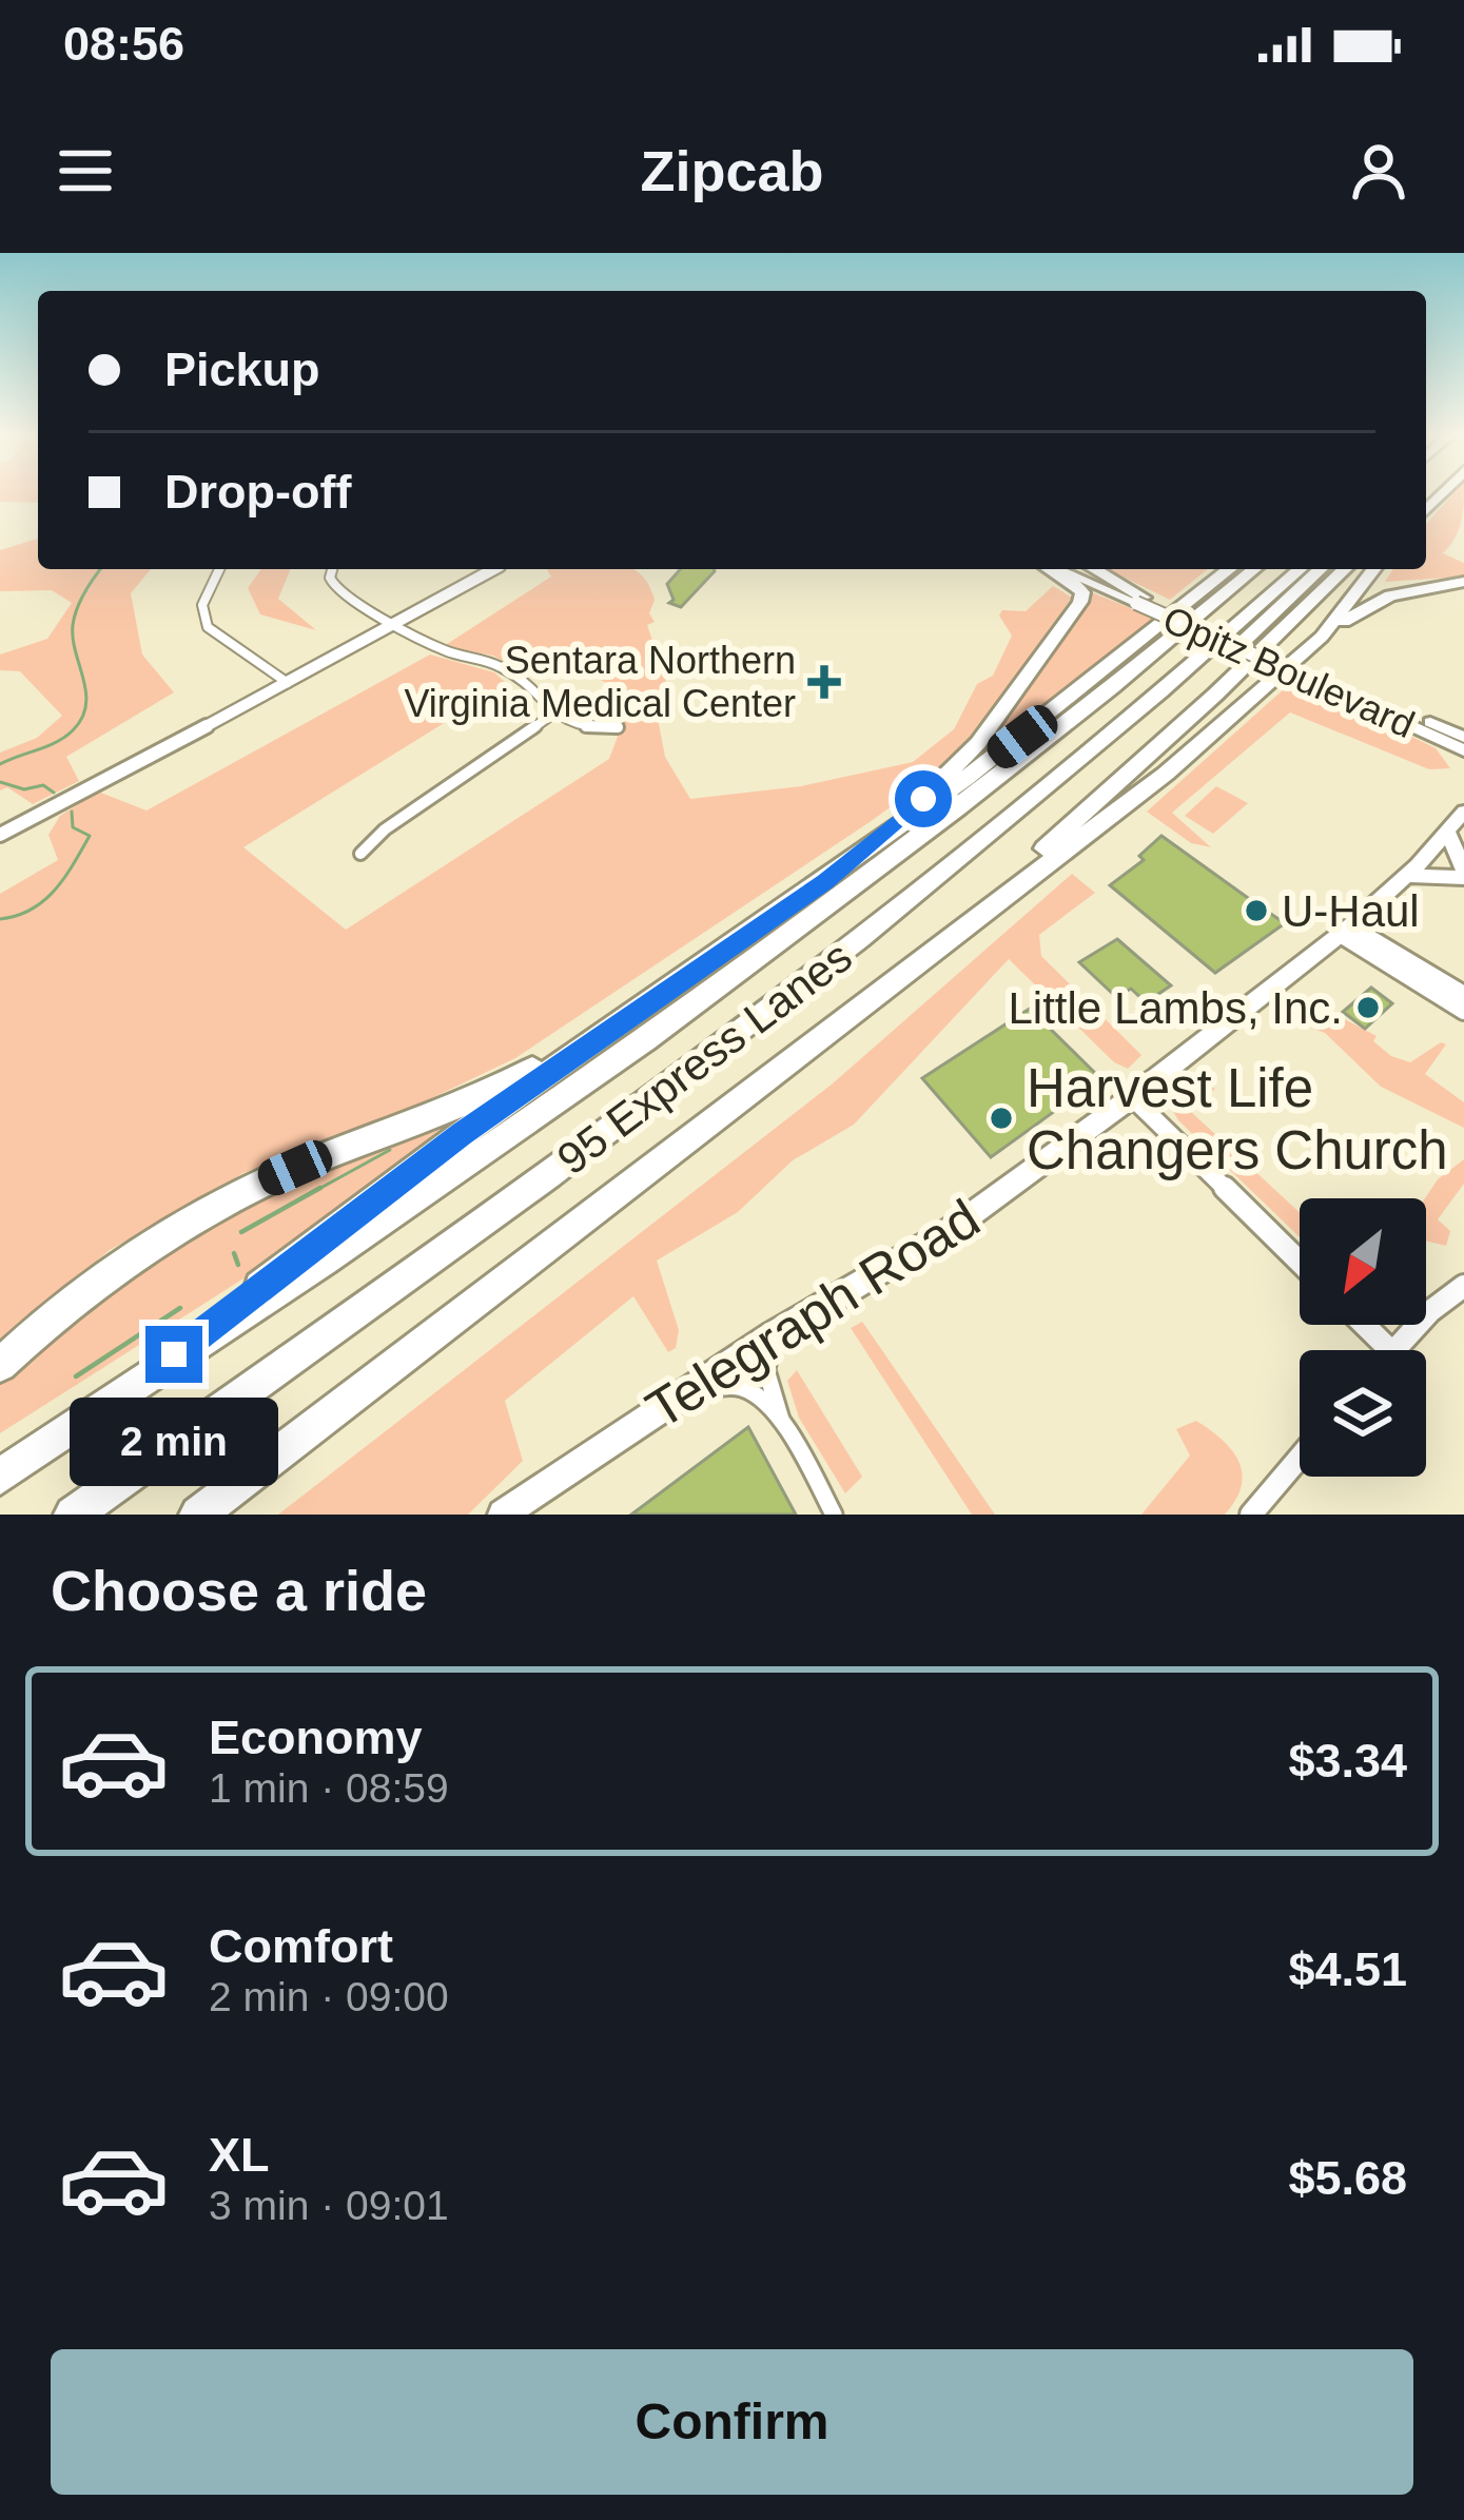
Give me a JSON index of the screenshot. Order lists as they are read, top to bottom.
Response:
{
  "streets": {
    "highway": ["95 Express Lanes"],
    "main road": ["Opitz Boulevard", "Telegraph Road"]
  },
  "places": {
    "health": ["Sentara Northern Virginia Medical Center"],
    "other": ["U-Haul", "Little Lambs, Inc.", "Harvest Life Changers Church"]
  },
  "north": "bottom left",
  "page": {
    "status": "08:56",
    "header": "Zipcab",
    "banner": ["Pickup", "Drop-off"],
    "bubble": "2 min",
    "heading": "Choose a ride",
    "list": [
      {
        "name": "Economy",
        "note": "1 min · 08:59",
        "value": "$3.34"
      },
      {
        "name": "Comfort",
        "note": "2 min · 09:00",
        "value": "$4.51"
      },
      {
        "name": "XL",
        "note": "3 min · 09:01",
        "value": "$5.68"
      }
    ],
    "buttons": "Confirm"
  }
}
